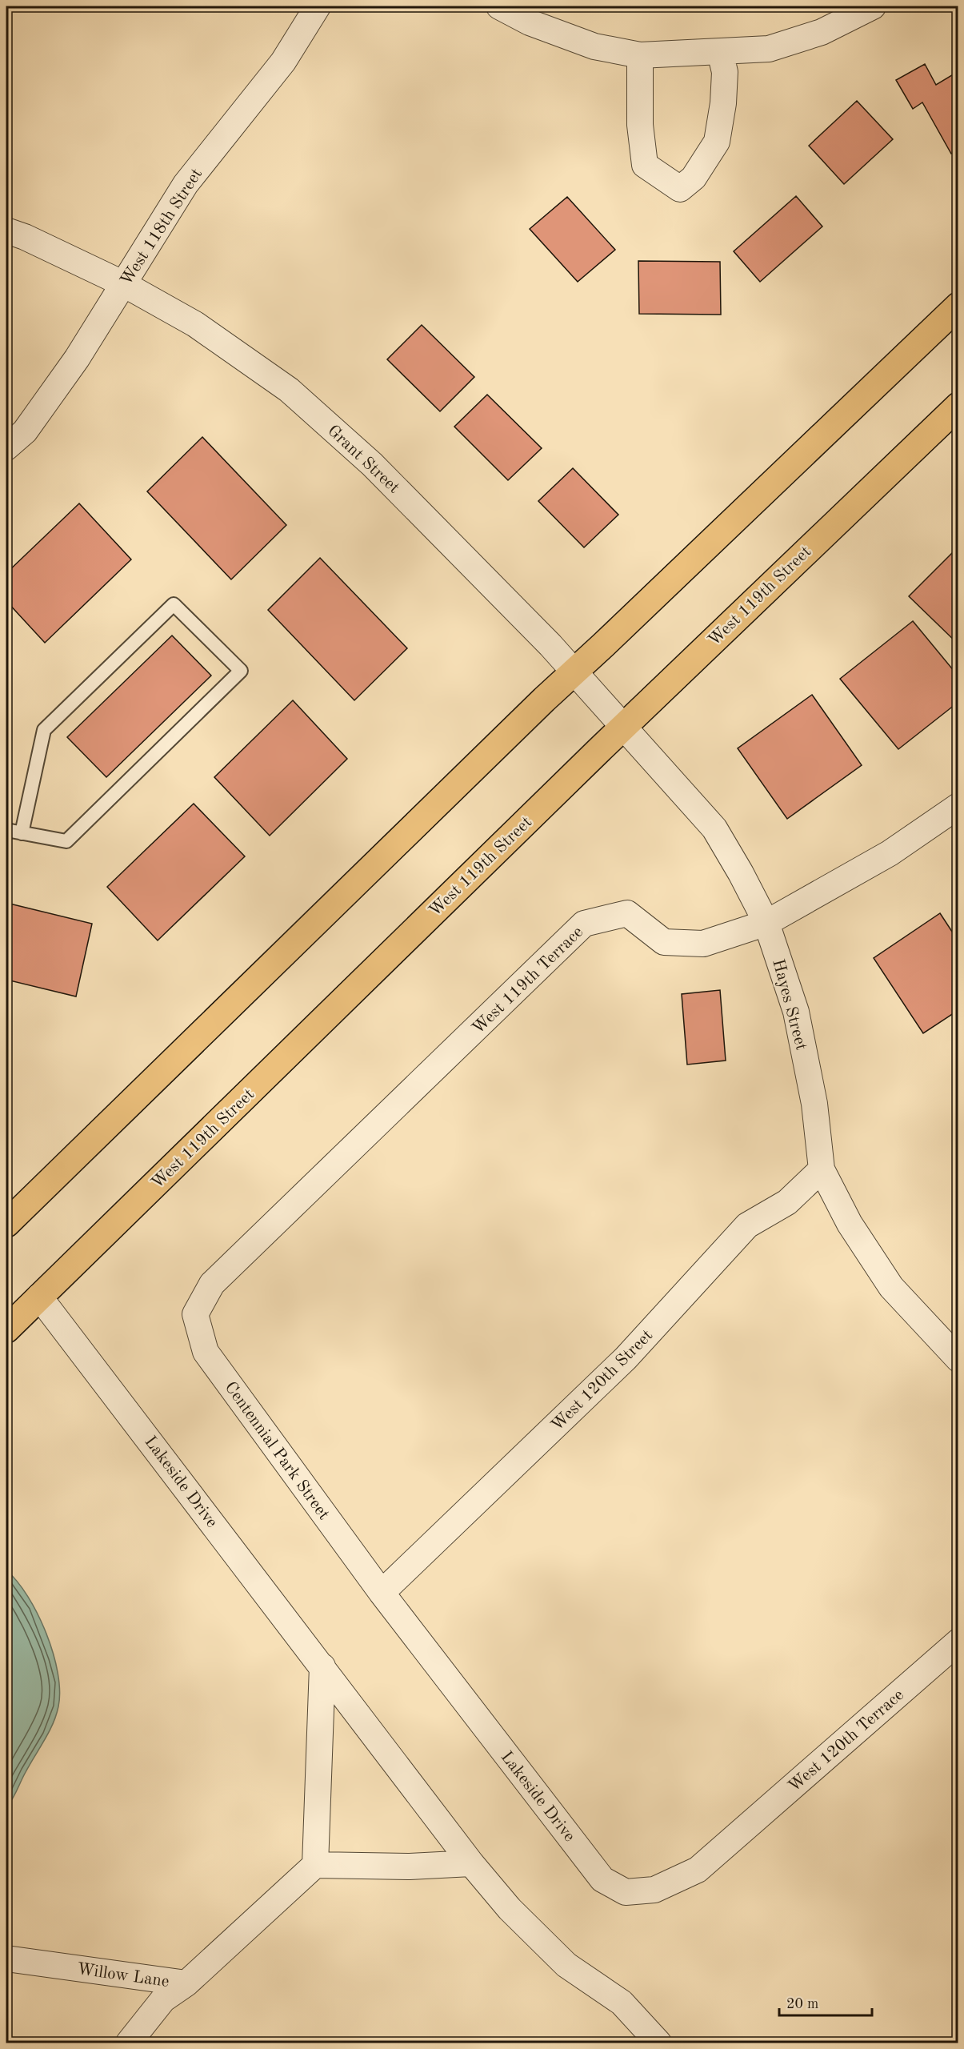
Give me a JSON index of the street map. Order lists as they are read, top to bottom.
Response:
{
  "streets": {
    "main road": ["West 119th Street"],
    "street": [
      "West 118th Street",
      "Grant Street",
      "West 119th Terrace",
      "Hayes Street",
      "West 120th Street",
      "Centennial Park Street",
      "Lakeside Drive",
      "West 120th Terrace",
      "Willow Lane"
    ]
  },
  "crossings": [
    ["West 118th Street", "Grant Street"],
    ["Grant Street", "Hayes Street"],
    ["West 119th Street", "Hayes Street"],
    ["West 119th Street", "Lakeside Drive"],
    ["West 119th Terrace", "Hayes Street"],
    ["West 119th Terrace", "Centennial Park Street"],
    ["Hayes Street", "West 120th Street"],
    ["West 120th Street", "Centennial Park Street"],
    ["West 120th Street", "Lakeside Drive"],
    ["Centennial Park Street", "Lakeside Drive"],
    ["Lakeside Drive", "West 120th Terrace"]
  ],
  "scale_bar": "20 m"
}
